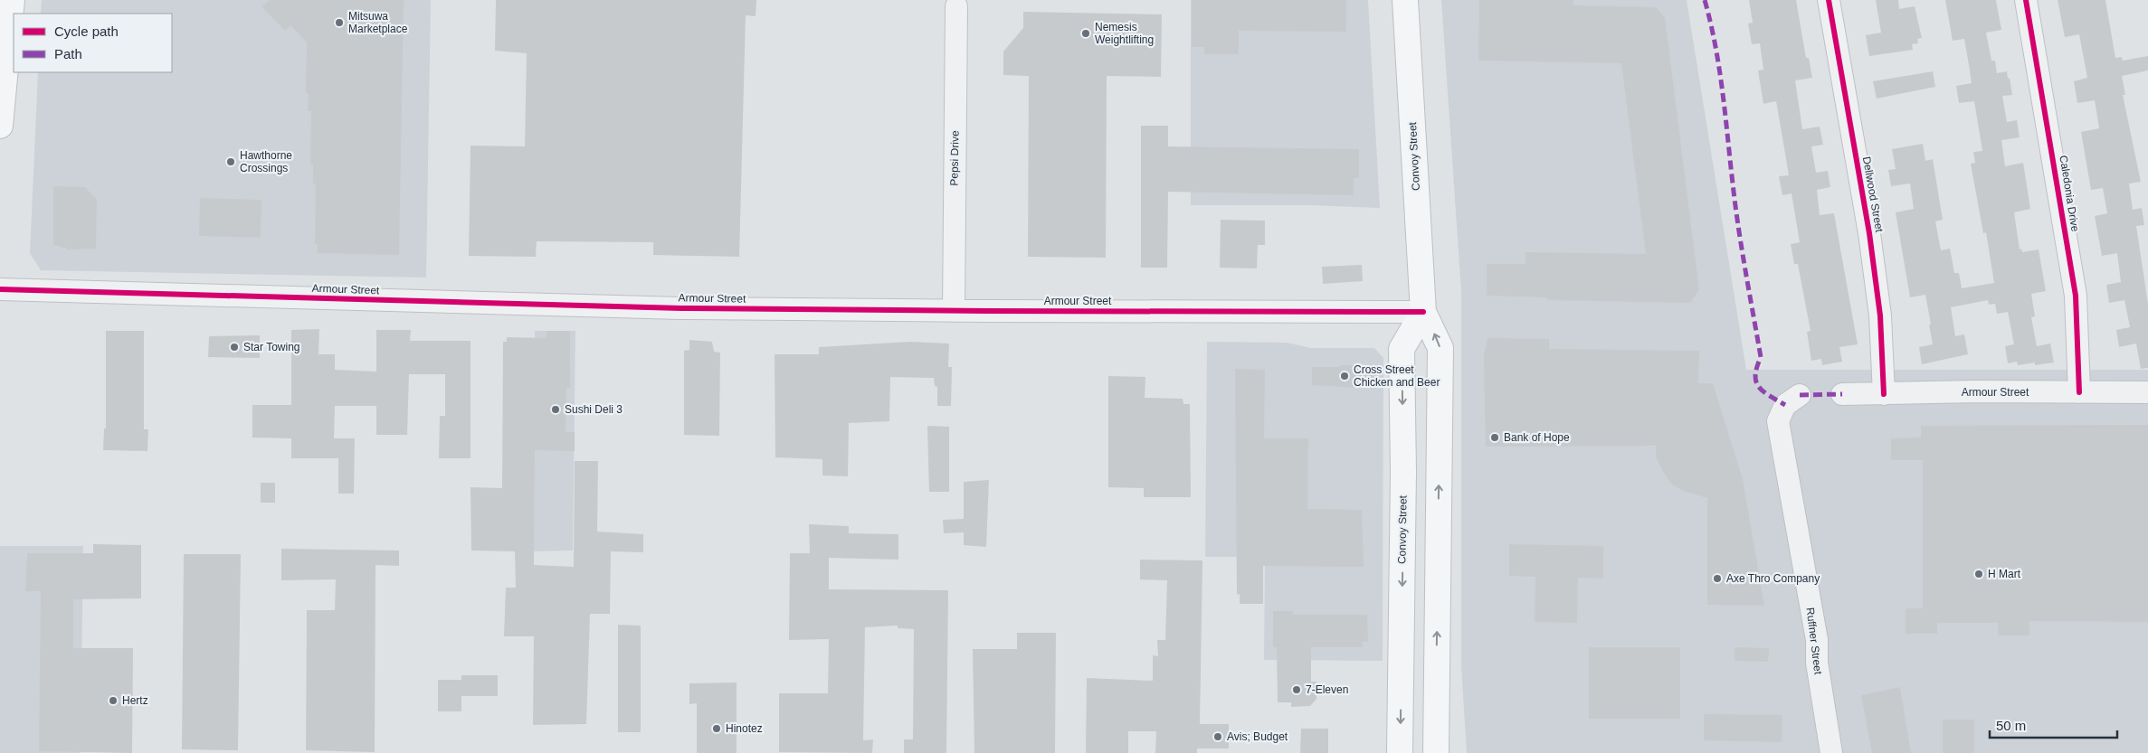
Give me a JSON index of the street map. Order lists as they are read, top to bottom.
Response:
{
  "streets": {
    "main road": ["Convoy Street"],
    "street": [
      "Pepsi Drive",
      "Caledonia Drive",
      "Dellwood Street",
      "Armour Street",
      "Ruffner Street"
    ]
  },
  "crossings": [
    ["Convoy Street", "Armour Street"],
    ["Pepsi Drive", "Armour Street"],
    ["Caledonia Drive", "Armour Street"],
    ["Dellwood Street", "Armour Street"]
  ],
  "places": [
    "Mitsuwa Marketplace",
    "Nemesis Weightlifting",
    "Hawthorne Crossings",
    "Star Towing",
    "Cross Street Chicken and Beer",
    "Sushi Deli 3",
    "Bank of Hope",
    "H Mart",
    "Axe Thro Company",
    "7-Eleven",
    "Hertz",
    "Hinotez",
    "Avis; Budget"
  ],
  "legend": ["Cycle path", "Path"],
  "scale_bar": "50 m"
}
